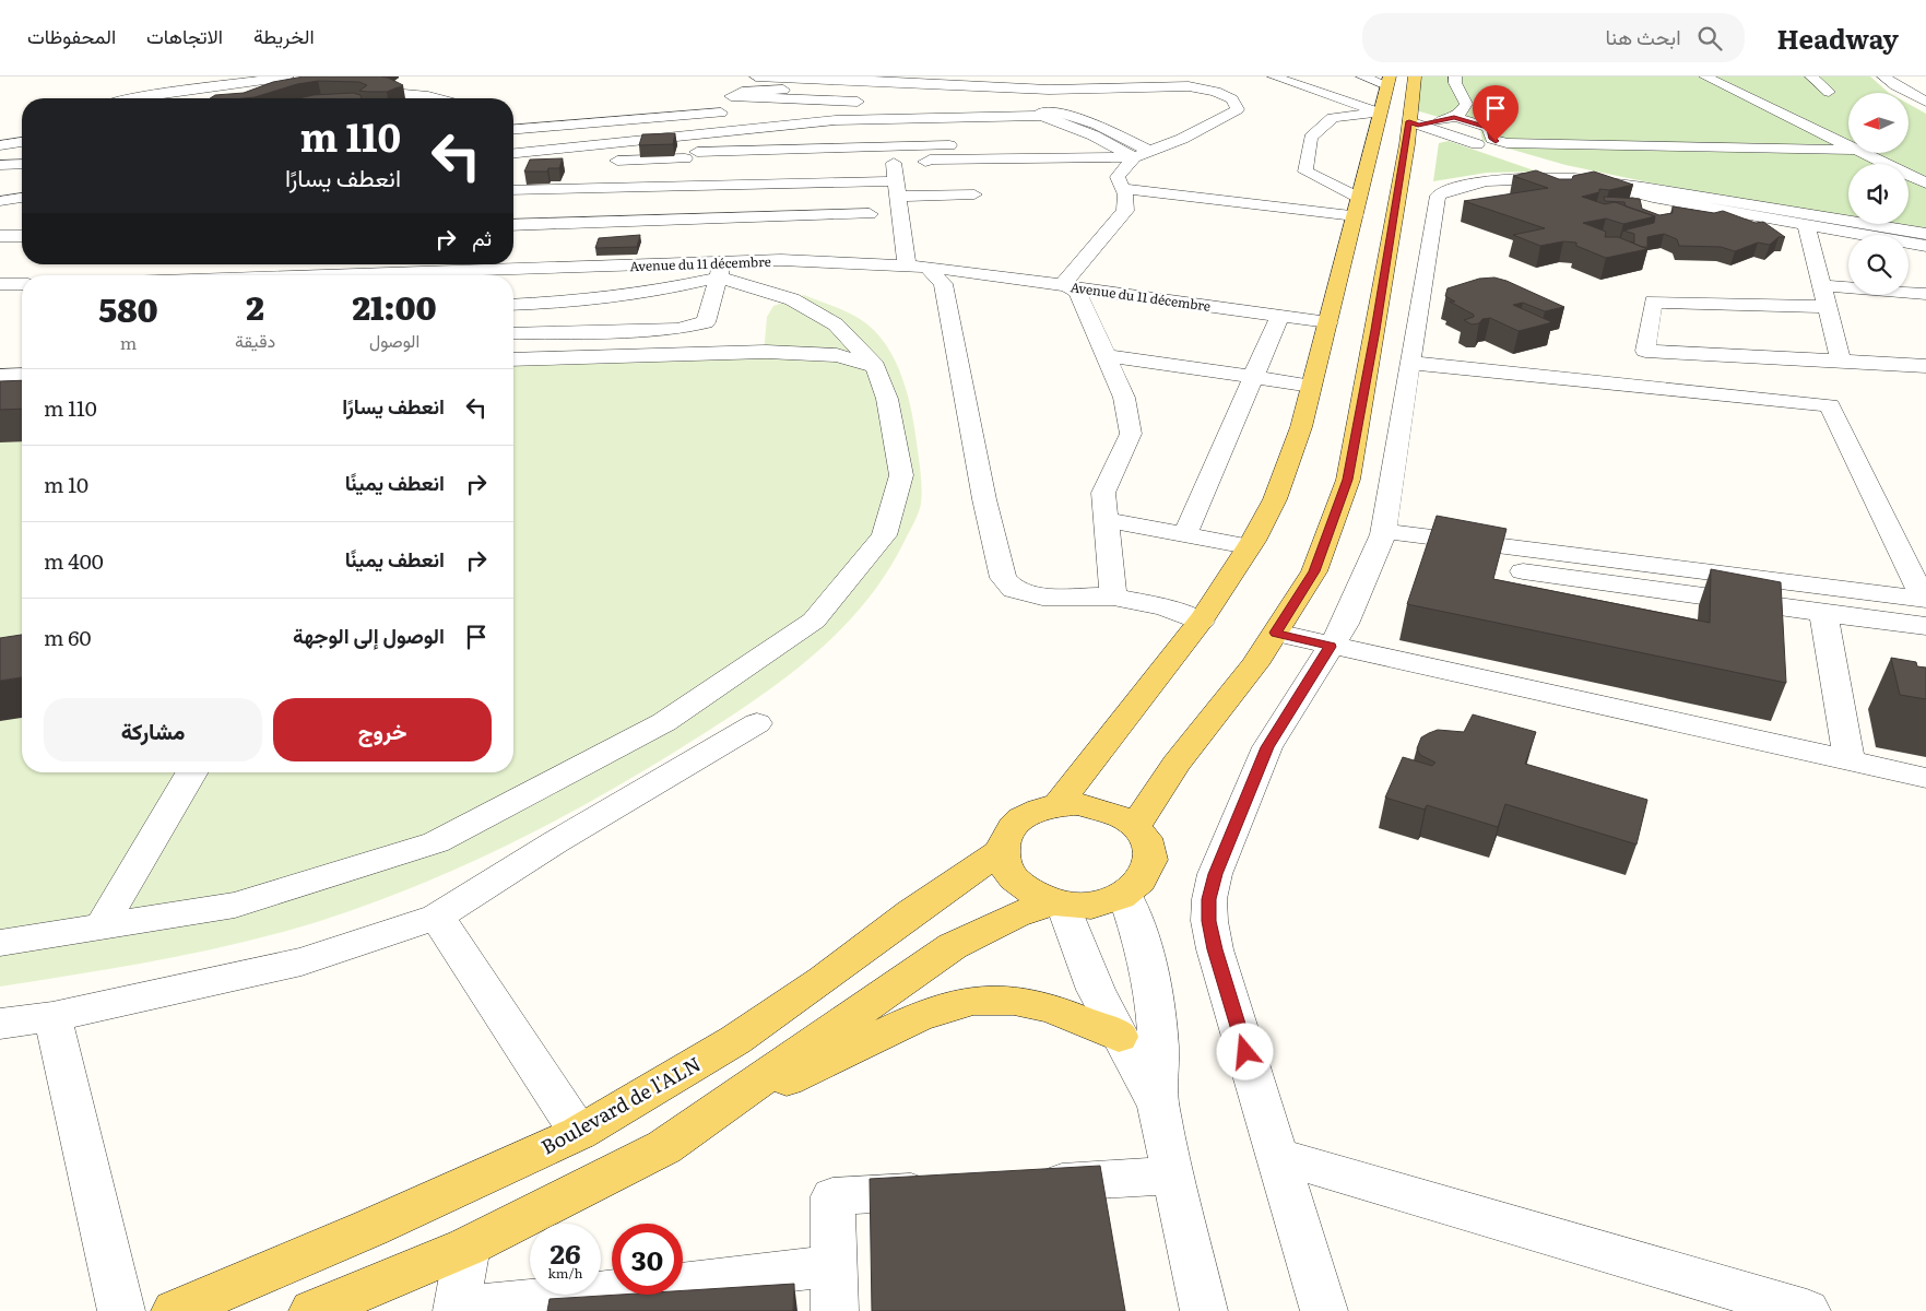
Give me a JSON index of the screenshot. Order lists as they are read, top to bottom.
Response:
{
  "streets": {
    "main road": ["Boulevard de l'ALN"],
    "street": ["Avenue du 11 décembre"]
  },
  "north": "left",
  "page": {
    "header": "Headway",
    "search": "ابحث هنا",
    "nav": ["الخريطة", "الاتجاهات", "المحفوظات"],
    "turn": ["110 m", "انعطف يسارًا"],
    "then": "ثم",
    "eta": [
      "21:00",
      "الوصول",
      "2",
      "دقيقة",
      "580",
      "m"
    ],
    "list": [
      {
        "name": "انعطف يسارًا",
        "value": "110 m"
      },
      {
        "name": "انعطف يمينًا",
        "value": "10 m"
      },
      {
        "name": "انعطف يمينًا",
        "value": "400 m"
      },
      {
        "name": "الوصول إلى الوجهة",
        "value": "60 m"
      }
    ],
    "buttons": ["خروج", "مشاركة"],
    "speed": "26 km/h",
    "limit": "30"
  }
}
